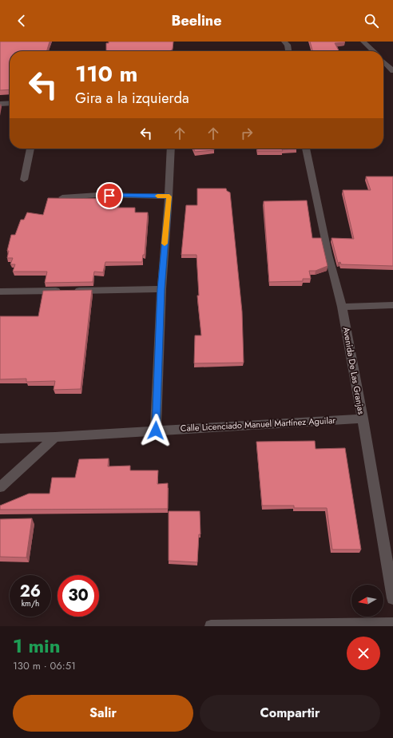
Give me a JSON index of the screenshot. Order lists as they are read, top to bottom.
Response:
{
  "streets": {
    "street": ["Avenida De Las Granjas", "Calle Licenciado Manuel Martínez Aguilar"]
  },
  "crossings": [
    ["Avenida De Las Granjas", "Calle Licenciado Manuel Martínez Aguilar"]
  ],
  "north": "left",
  "page": {
    "header": "Beeline",
    "turn": ["110 m", "Gira a la izquierda"],
    "speed": "26 km/h",
    "limit": "30",
    "heading": ["1 min", "130 m · 06:51"],
    "buttons": ["Salir", "Compartir"]
  }
}
